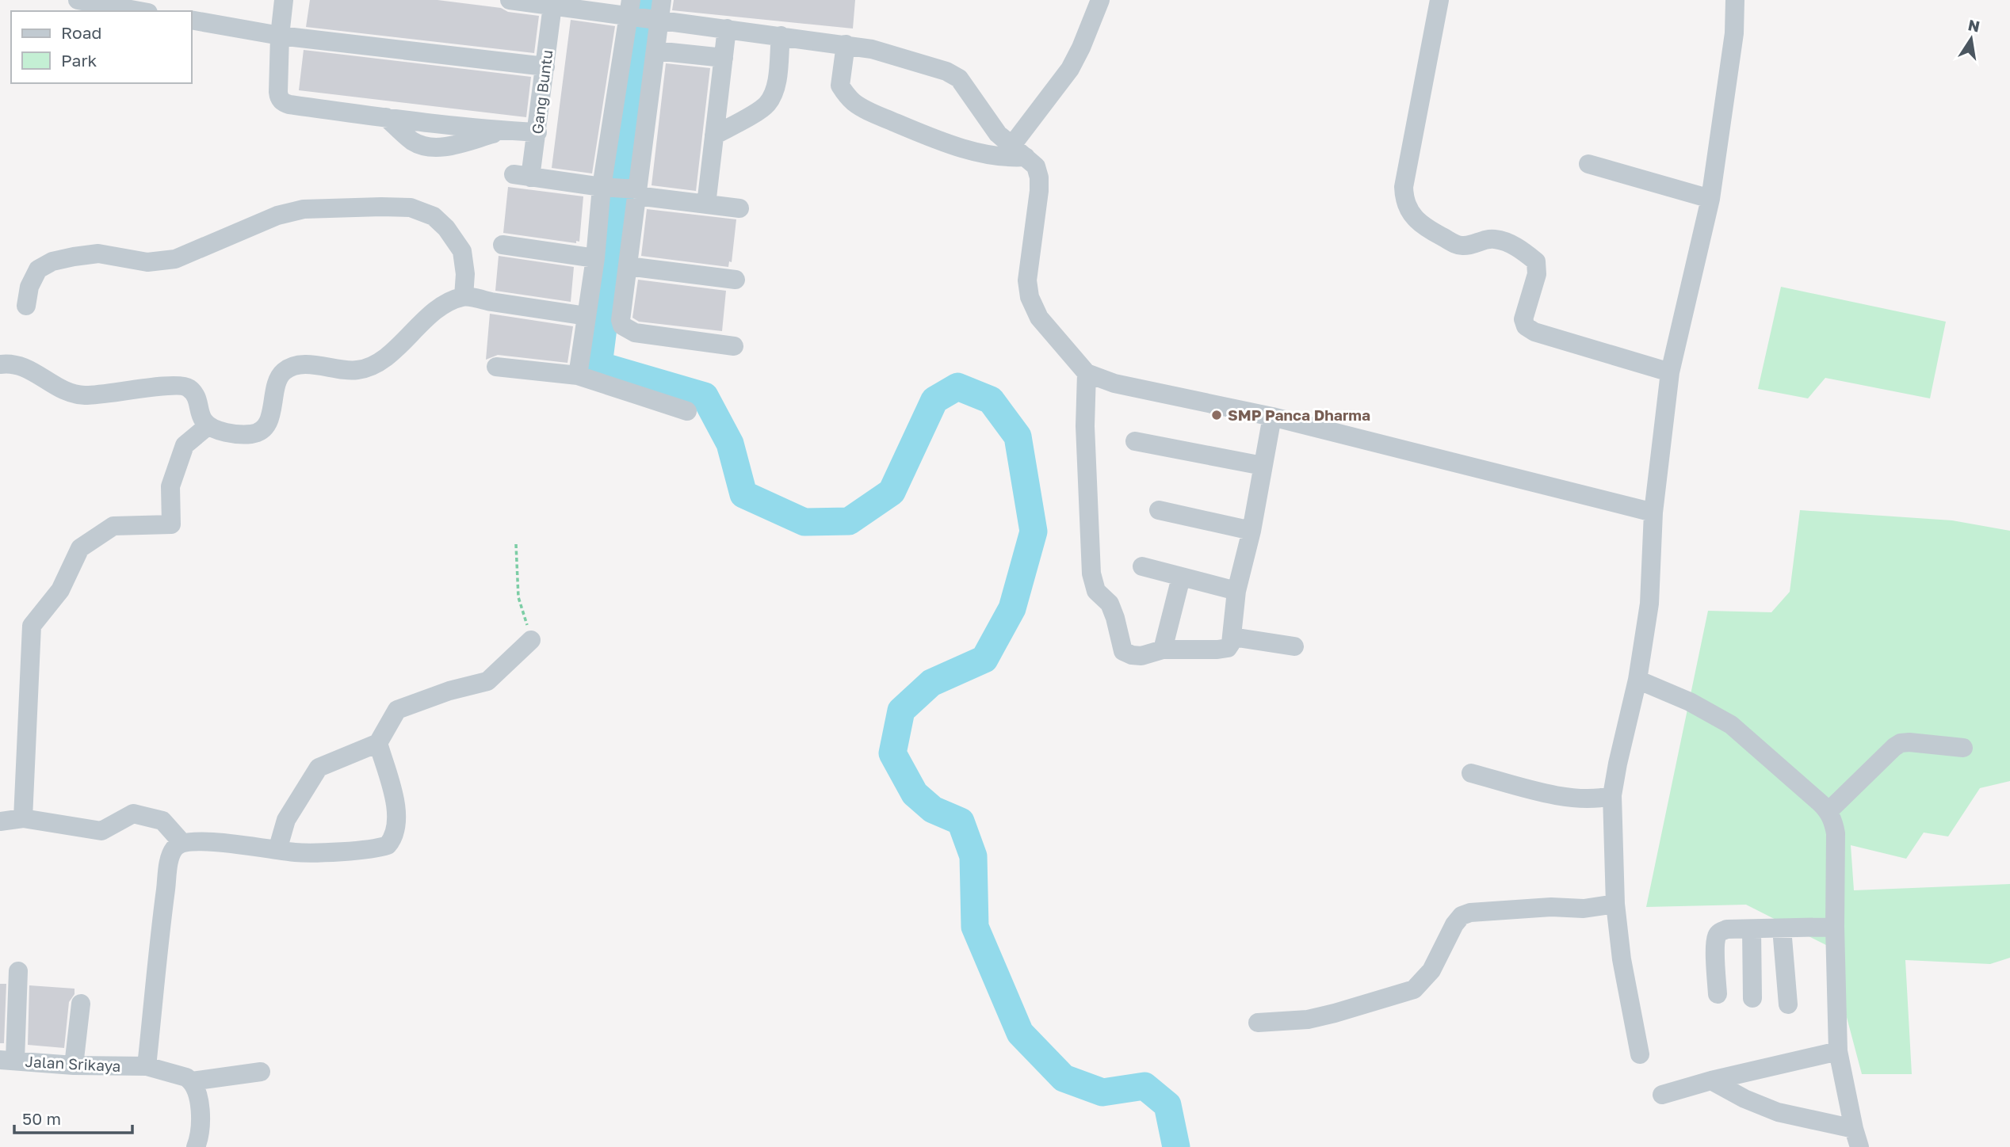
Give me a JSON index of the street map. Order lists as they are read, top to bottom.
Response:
{
  "streets": {
    "street": ["Gang Buntu", "Jalan Srikaya"]
  },
  "places": ["SMP Panca Dharma"],
  "legend": ["Road", "Park"],
  "scale_bar": "50 m",
  "north": "top"
}
